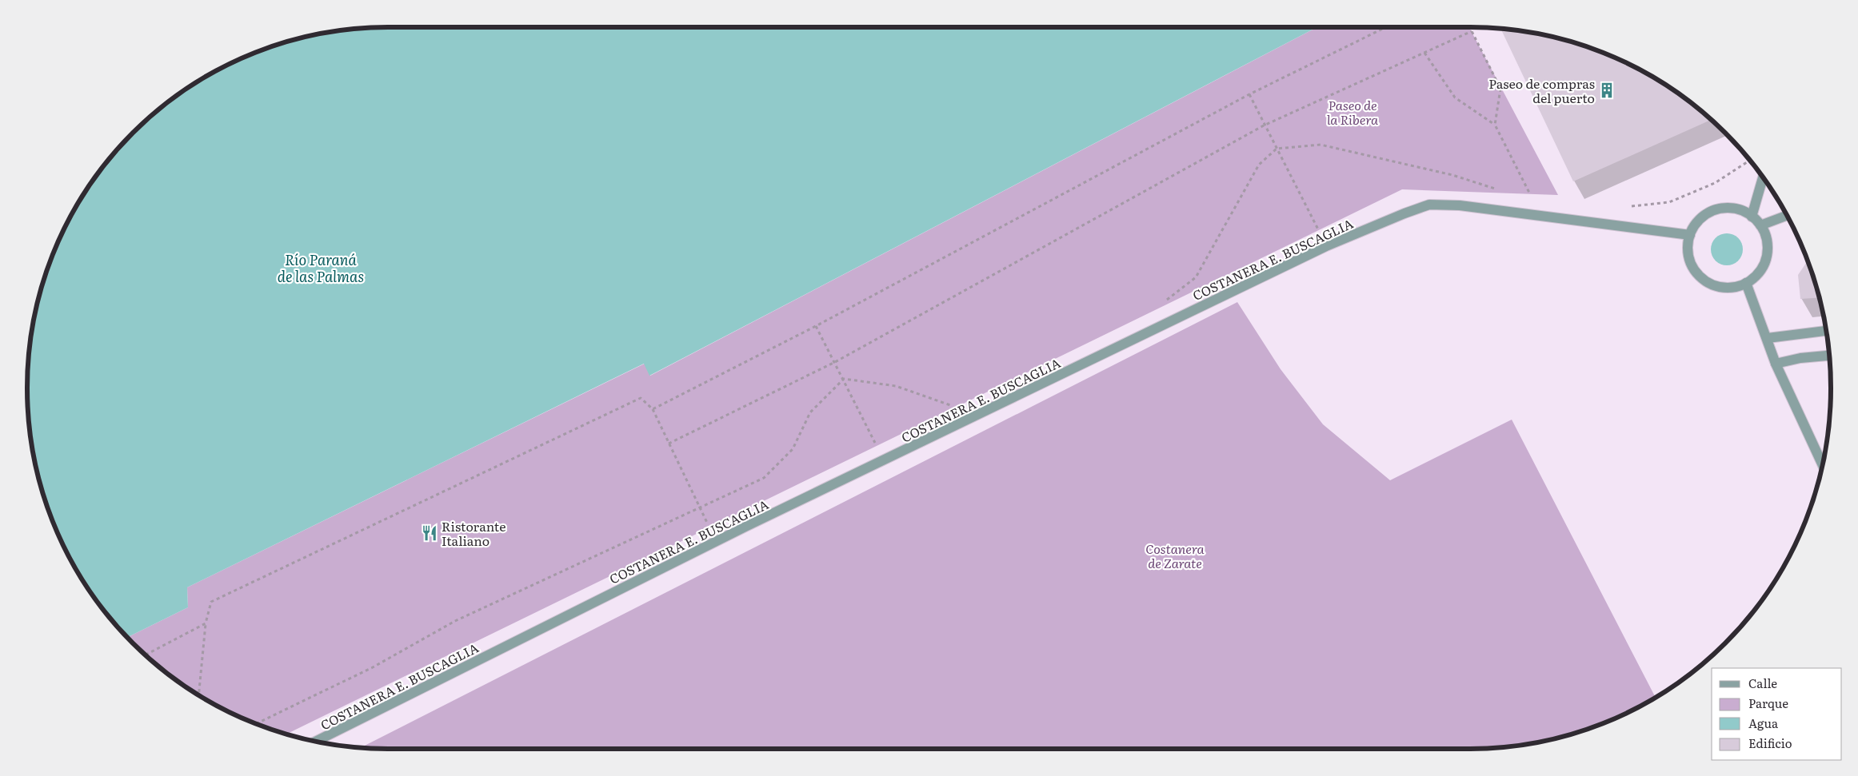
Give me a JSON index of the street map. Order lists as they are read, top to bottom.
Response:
{
  "streets": {
    "street": ["COSTANERA E. BUSCAGLIA"]
  },
  "water": ["Río Paraná de las Palmas"],
  "parks": ["Paseo de la Ribera", "Costanera de Zarate"],
  "places": {
    "building": ["Paseo de compras del puerto"],
    "restaurant": ["Ristorante Italiano"]
  },
  "legend": [
    "Calle",
    "Parque",
    "Agua",
    "Edificio"
  ]
}
